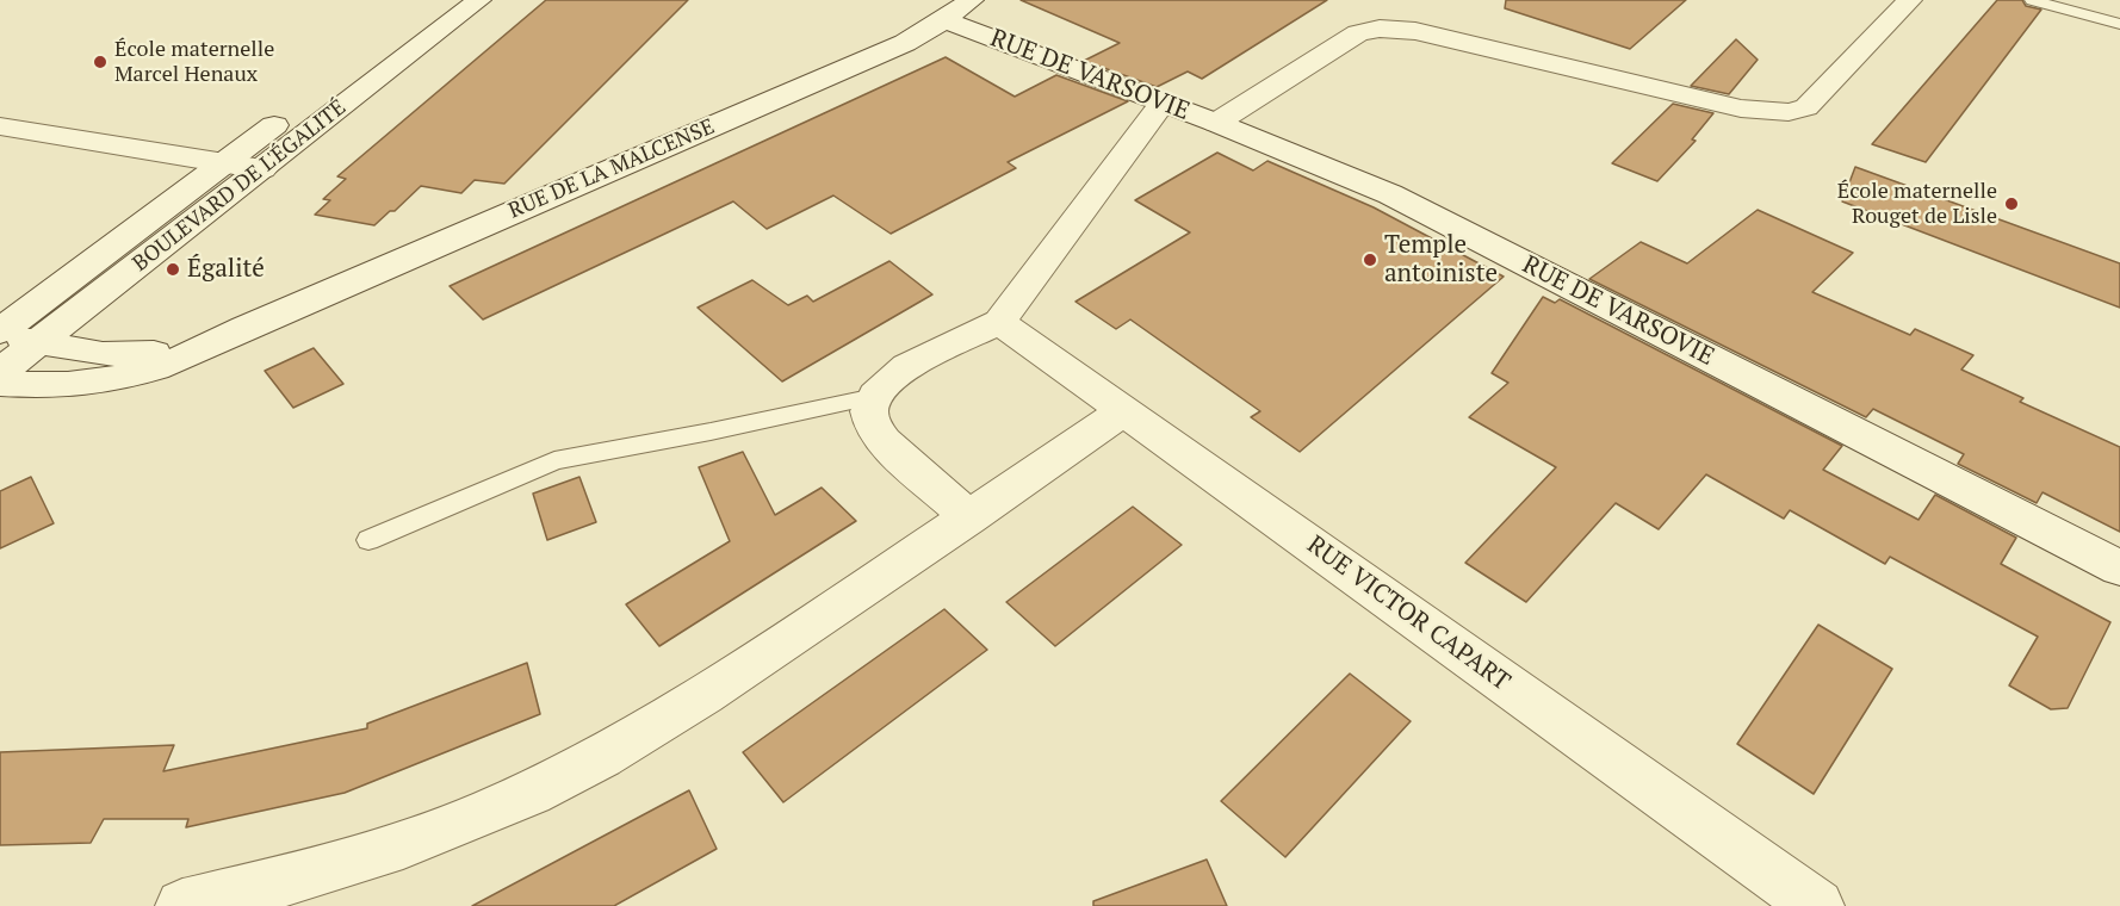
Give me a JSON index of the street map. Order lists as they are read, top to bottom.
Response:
{
  "streets": {
    "street": [
      "RUE DE VARSOVIE",
      "RUE DE LA MALCENSE",
      "BOULEVARD DE L'ÉGALITÉ",
      "RUE VICTOR CAPART"
    ]
  },
  "crossings": [
    ["RUE DE VARSOVIE", "RUE DE LA MALCENSE"],
    ["RUE DE LA MALCENSE", "BOULEVARD DE L'ÉGALITÉ"]
  ],
  "places": [
    "École maternelle Marcel Henaux",
    "École maternelle Rouget de Lisle",
    "Temple antoiniste",
    "Égalité"
  ]
}
